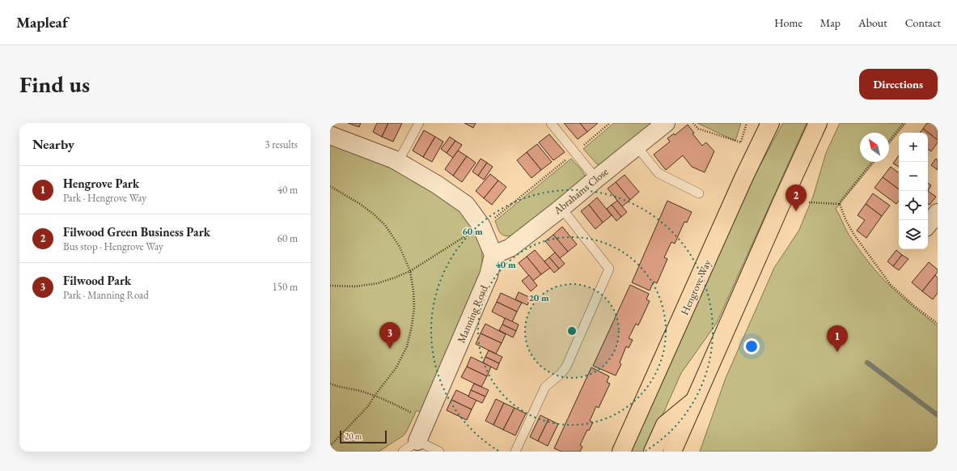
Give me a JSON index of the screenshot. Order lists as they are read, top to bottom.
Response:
{
  "streets": {
    "highway": ["Hengrove Way"],
    "street": ["Abrahams Close", "Manning Road"]
  },
  "crossings": [
    ["Abrahams Close", "Manning Road"]
  ],
  "scale_bar": "20 m",
  "north": "top left",
  "page": {
    "header": "Mapleaf",
    "nav": [
      "Home",
      "Map",
      "About",
      "Contact"
    ],
    "buttons": "Directions",
    "title": "Find us",
    "heading": ["Nearby", "3 results"],
    "map_buttons": ["+", "−"],
    "list": [
      {
        "mark": "1",
        "name": "Hengrove Park",
        "note": "Park · Hengrove Way",
        "value": "40 m"
      },
      {
        "mark": "2",
        "name": "Filwood Green Business Park",
        "note": "Bus stop · Hengrove Way",
        "value": "60 m"
      },
      {
        "mark": "3",
        "name": "Filwood Park",
        "note": "Park · Manning Road",
        "value": "150 m"
      }
    ],
    "pins": ["2", "3", "1"],
    "scale": "20 m"
  },
  "rings": ["60 m", "40 m", "20 m"]
}
